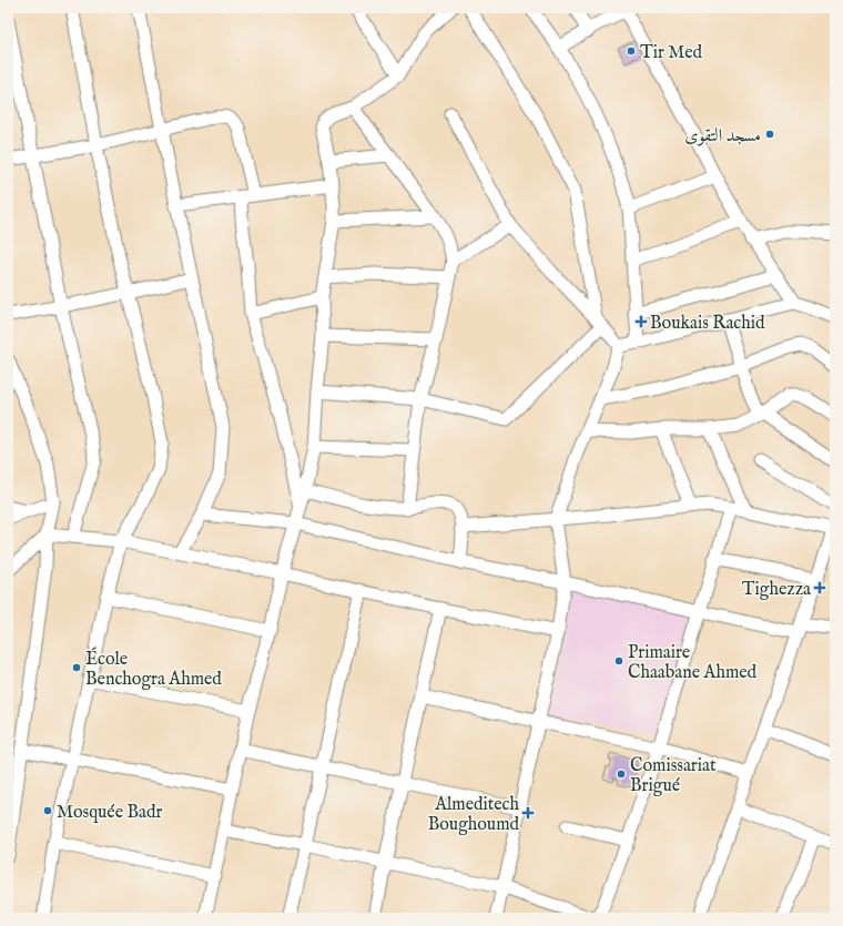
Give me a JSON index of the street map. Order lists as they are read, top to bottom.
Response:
{
  "places": {
    "other": [
      "Tir Med",
      "مسجد التقوى",
      "Primaire Chaabane Ahmed",
      "École Benchogra Ahmed",
      "Comissariat Brigué",
      "Mosquée Badr"
    ],
    "health": ["Boukais Rachid", "Tighezza", "Almeditech Boughoumd"]
  }
}
